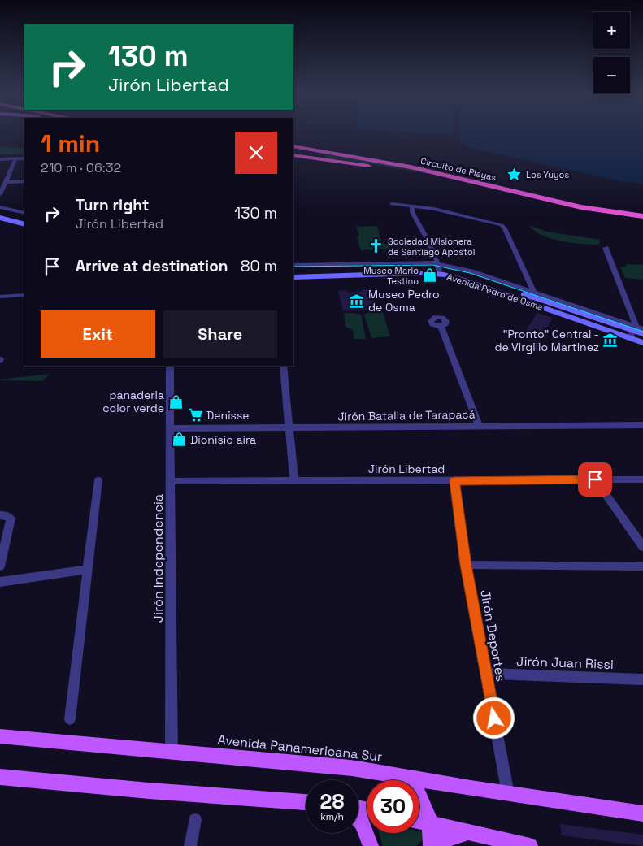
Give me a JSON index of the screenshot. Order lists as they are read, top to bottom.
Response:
{
  "streets": {
    "highway": ["Circuito de Playas"],
    "main road": ["Avenida Pedro de Osma", "Avenida Panamericana Sur"],
    "street": [
      "Jirón Batalla de Tarapacá",
      "Jirón Libertad",
      "Jirón Independencia",
      "Jirón Deportes",
      "Jirón Juan Rissi"
    ]
  },
  "crossings": [
    ["Jirón Batalla de Tarapacá", "Jirón Independencia"],
    ["Jirón Libertad", "Jirón Independencia"],
    ["Jirón Libertad", "Jirón Deportes"],
    ["Jirón Independencia", "Avenida Panamericana Sur"],
    ["Jirón Deportes", "Jirón Juan Rissi"],
    ["Jirón Deportes", "Avenida Panamericana Sur"]
  ],
  "places": {
    "place": ["Los Yuyos"],
    "church": ["Sociedad Misionera de Santiago Apostol"],
    "shop": ["Museo Mario Testino", "panaderia color verde", "Dionisio aira"],
    "museum": ["Museo Pedro de Osma", "\"Pronto\" Central - de Virgilio Martinez"],
    "supermarket": ["Denisse"]
  },
  "page": {
    "map_buttons": ["+", "−"],
    "turn": ["130 m", "Jirón Libertad"],
    "heading": ["1 min", "210 m · 06:32"],
    "list": [
      {
        "name": "Turn right",
        "note": "Jirón Libertad",
        "value": "130 m"
      },
      {
        "name": "Arrive at destination",
        "value": "80 m"
      }
    ],
    "buttons": ["Exit", "Share"],
    "speed": "28 km/h",
    "limit": "30"
  }
}
